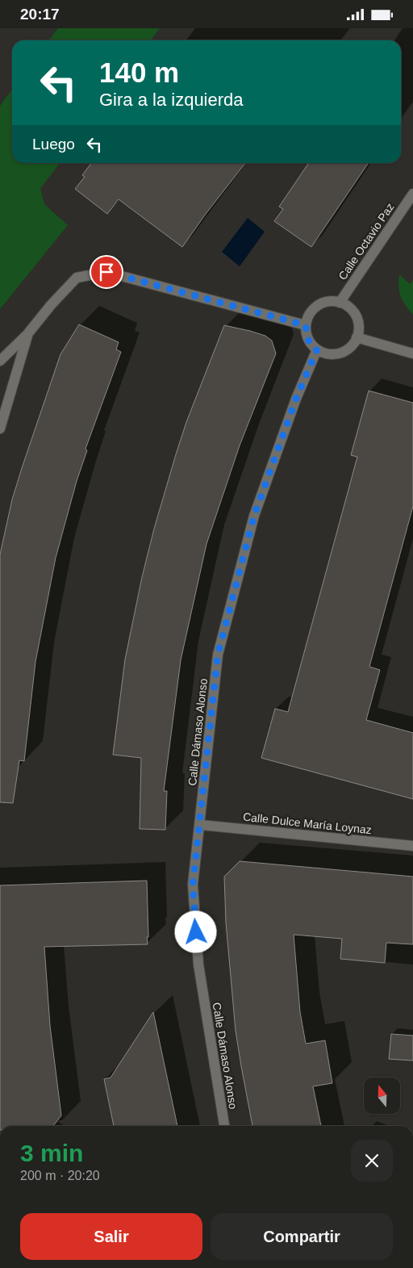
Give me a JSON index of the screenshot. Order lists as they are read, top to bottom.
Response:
{
  "streets": {
    "street": ["Calle Octavio Paz", "Calle Dámaso Alonso", "Calle Dulce María Loynaz"]
  },
  "crossings": [
    ["Calle Octavio Paz", "Calle Dámaso Alonso"],
    ["Calle Dámaso Alonso", "Calle Dulce María Loynaz"]
  ],
  "north": "top",
  "page": {
    "status": "20:17",
    "turn": ["140 m", "Gira a la izquierda"],
    "then": "Luego",
    "heading": ["3 min", "200 m · 20:20"],
    "buttons": ["Salir", "Compartir"]
  }
}
